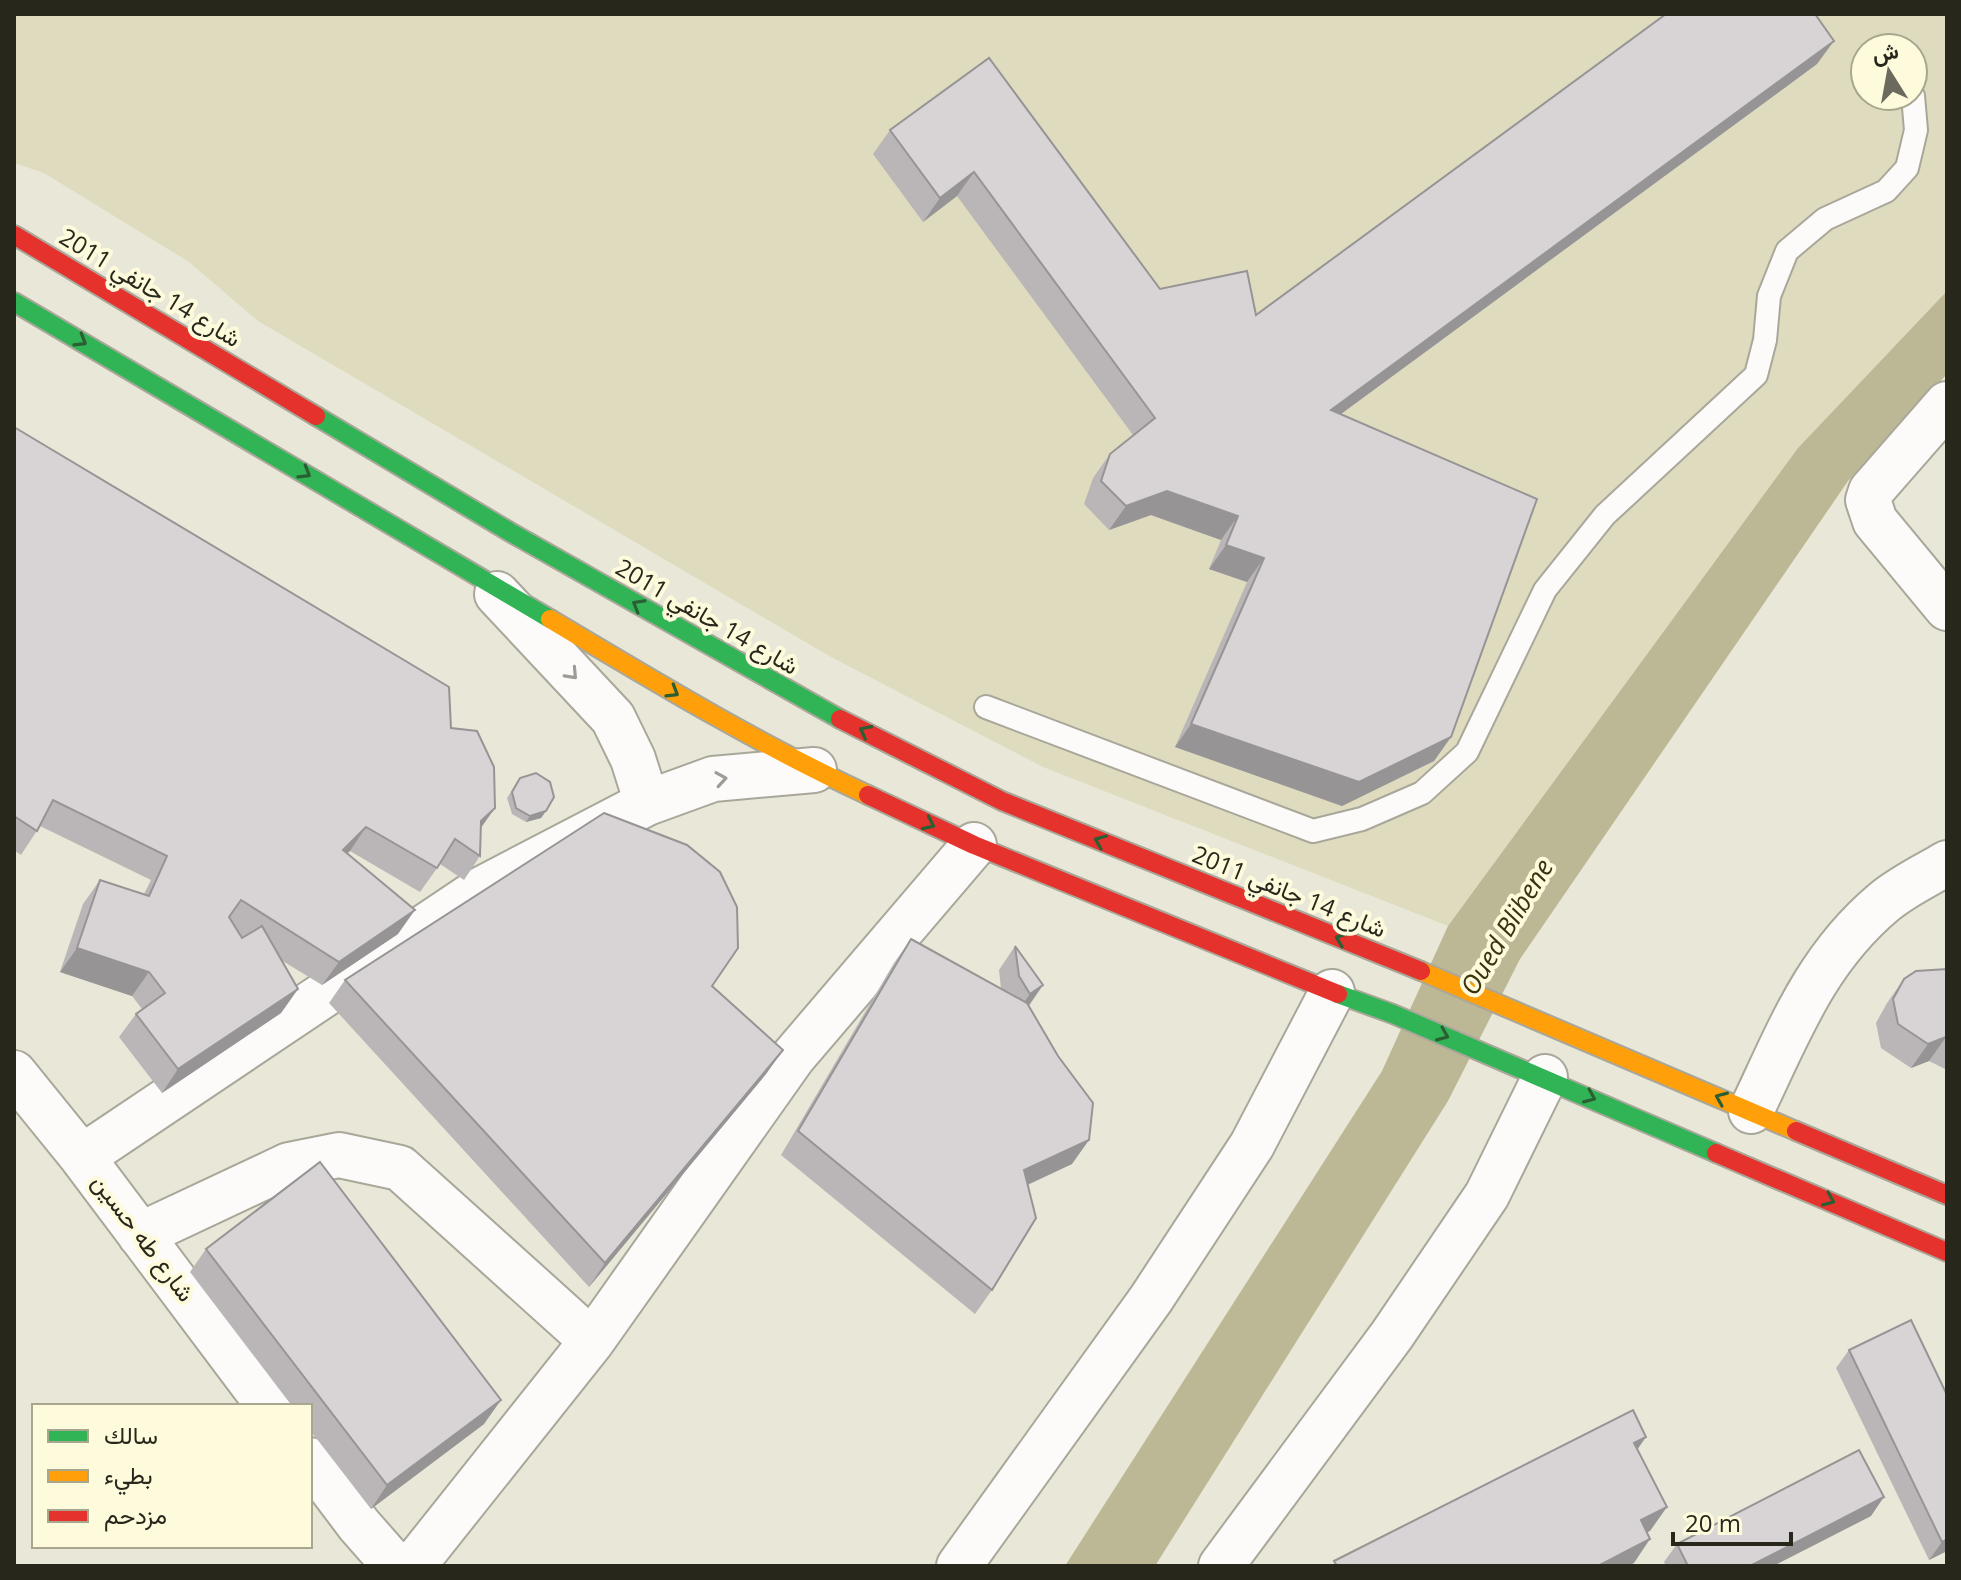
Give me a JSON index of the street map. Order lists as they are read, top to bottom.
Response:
{
  "streets": {
    "main road": ["شارع 14 جانفي 2011"],
    "street": ["شارع طه حسين"]
  },
  "water": ["Oued Blibene"],
  "legend": ["سالك", "بطيء", "مزدحم"],
  "scale_bar": "20 m",
  "north": "top"
}
